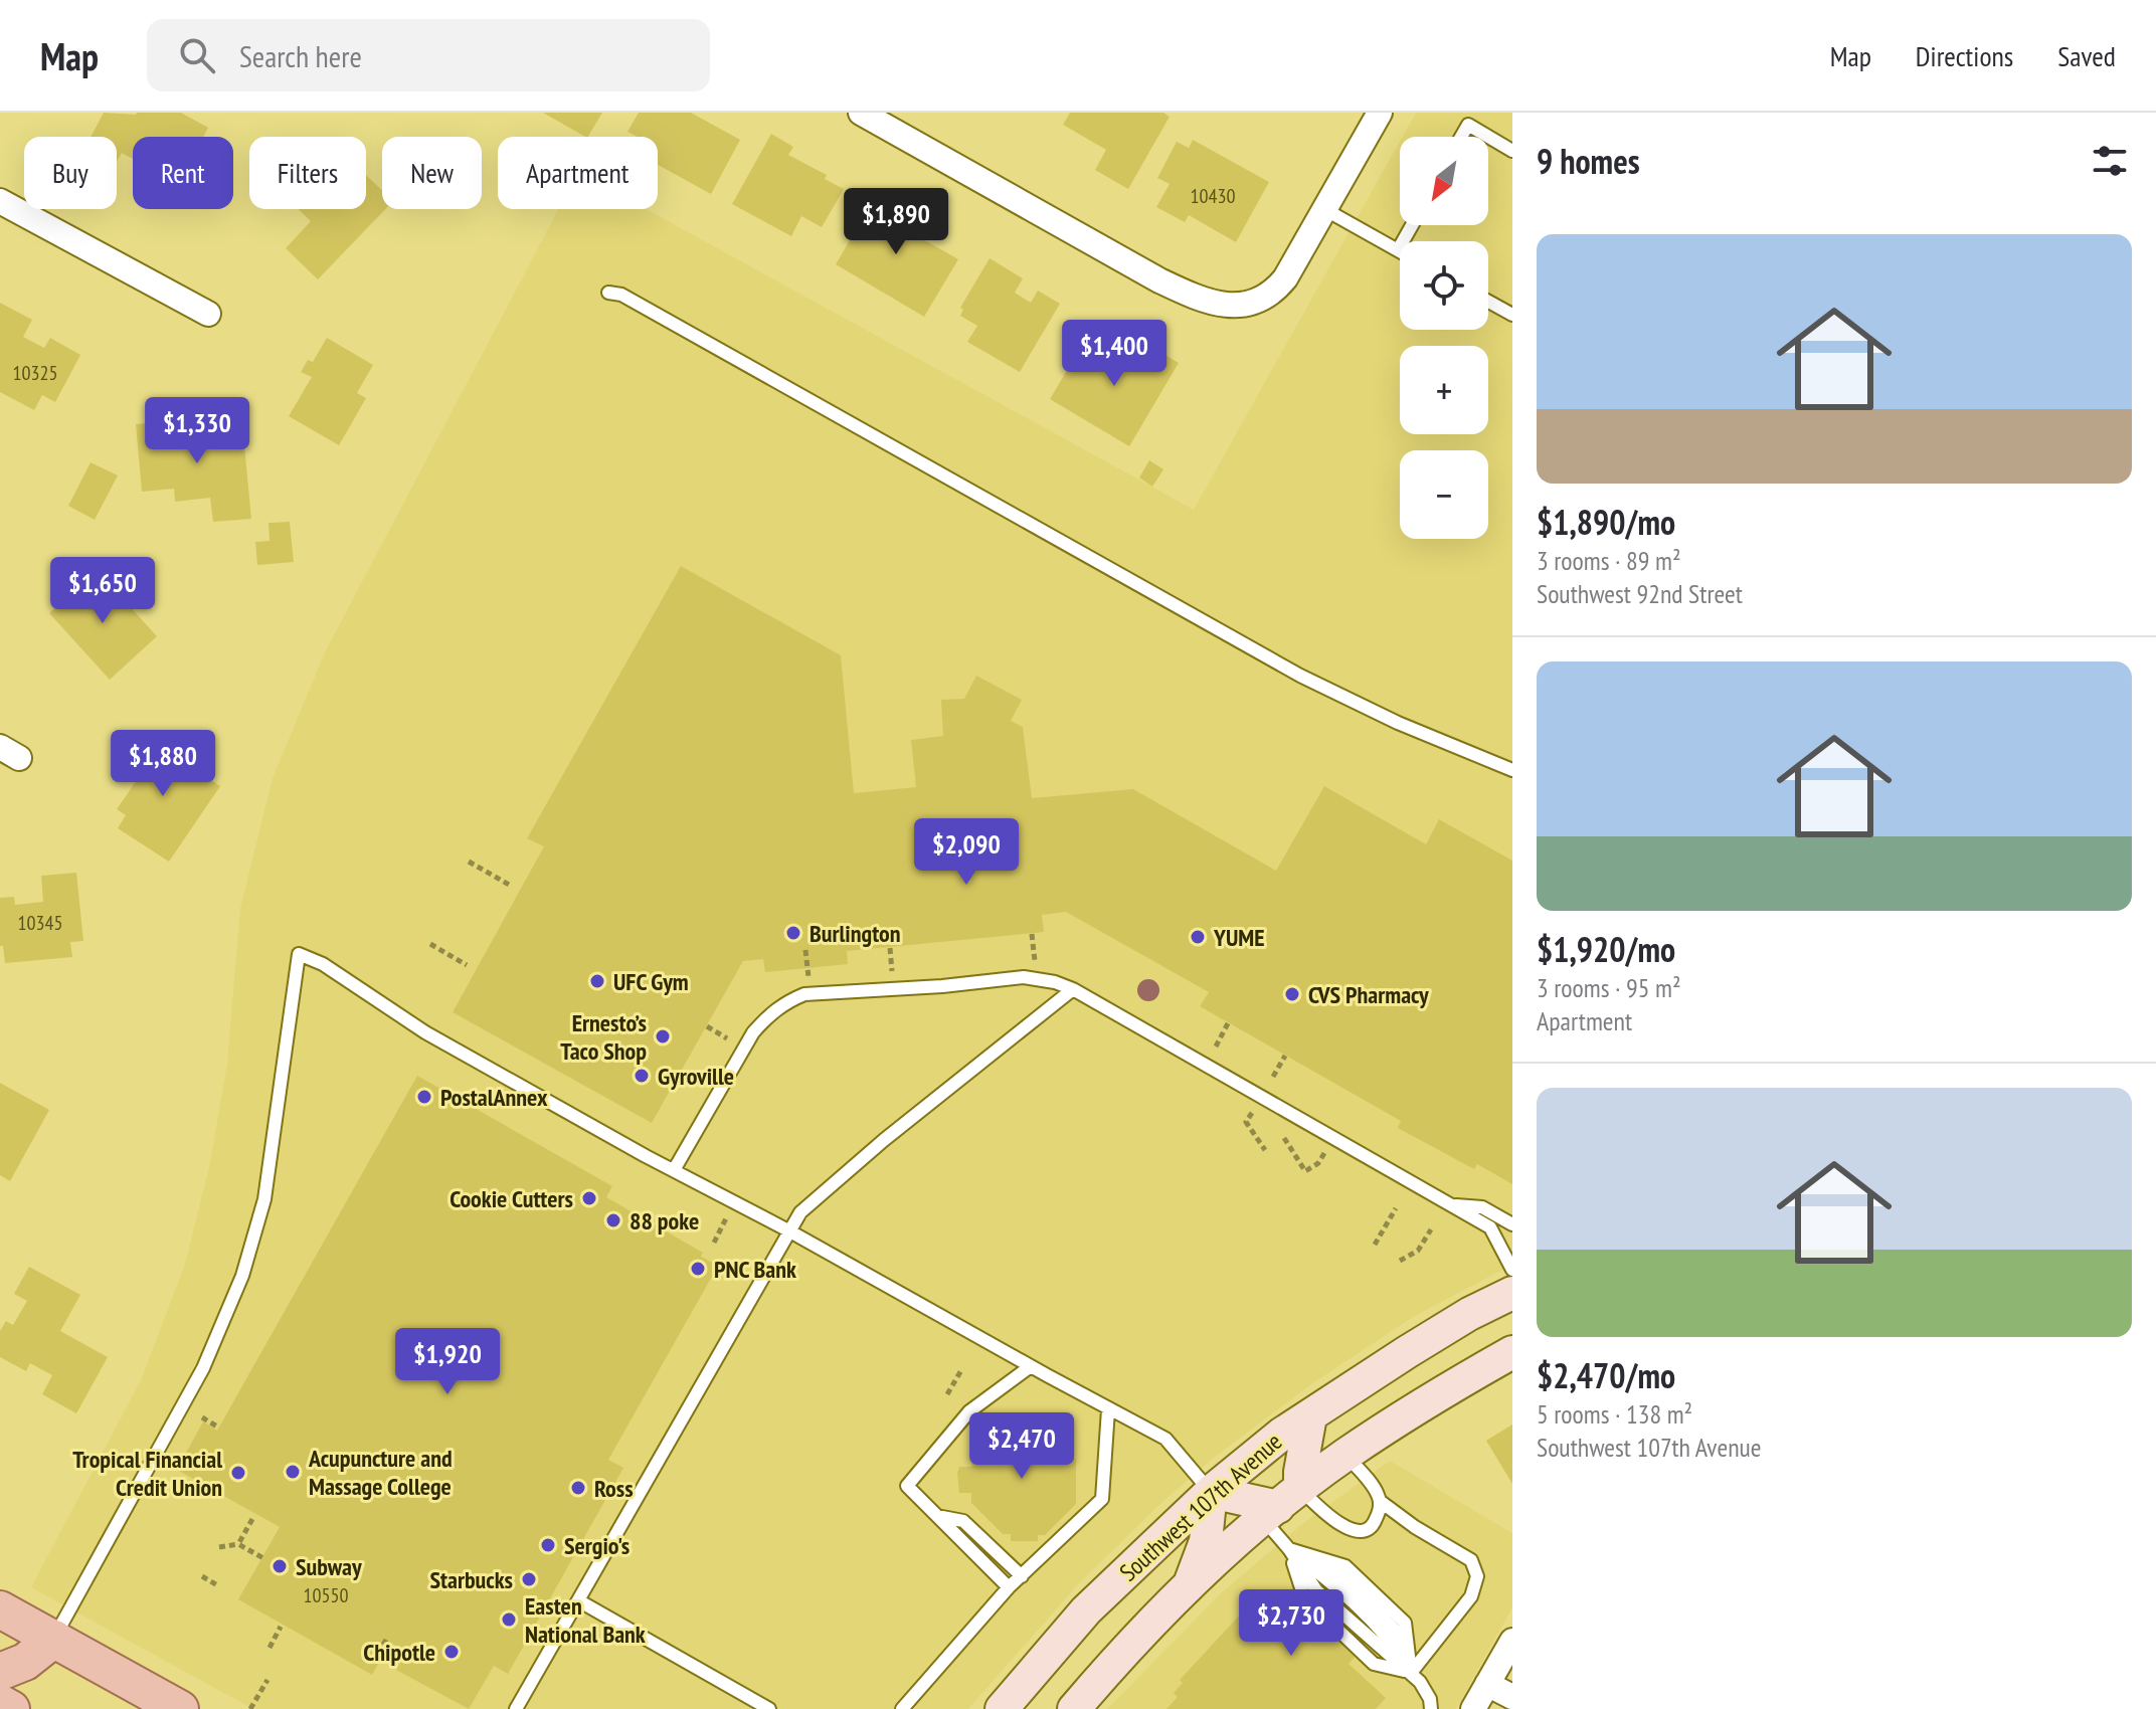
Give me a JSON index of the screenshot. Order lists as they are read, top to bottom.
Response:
{
  "streets": {
    "main road": ["Southwest 107th Avenue"]
  },
  "places": [
    "Burlington",
    "YUME",
    "UFC Gym",
    "CVS Pharmacy",
    "Ernesto’s Taco Shop",
    "Gyroville",
    "PostalAnnex",
    "Cookie Cutters",
    "88 poke",
    "PNC Bank",
    "Acupuncture and Massage College",
    "Tropical Financial Credit Union",
    "Ross",
    "Sergio's",
    "Subway",
    "Starbucks",
    "Easten National Bank",
    "Chipotle"
  ],
  "house_numbers": [
    "10430",
    "10325",
    "10345",
    "10550"
  ],
  "north": "bottom left",
  "page": {
    "header": "Map",
    "search": "Search here",
    "nav": ["Map", "Directions", "Saved"],
    "heading": "9 homes",
    "map_buttons": ["+", "−"],
    "chip": [
      "Buy",
      "Rent",
      "Filters",
      "New",
      "Apartment"
    ],
    "price": [
      "$1,890",
      "$1,400",
      "$1,330",
      "$1,650",
      "$1,880",
      "$2,090",
      "$1,920",
      "$2,470",
      "$2,730"
    ],
    "list": [
      {
        "name": "$1,890/mo",
        "note": "3 rooms · 89 m² · Southwest 92nd Street"
      },
      {
        "name": "$1,920/mo",
        "note": "3 rooms · 95 m² · Apartment"
      },
      {
        "name": "$2,470/mo",
        "note": "5 rooms · 138 m² · Southwest 107th Avenue"
      }
    ]
  }
}
